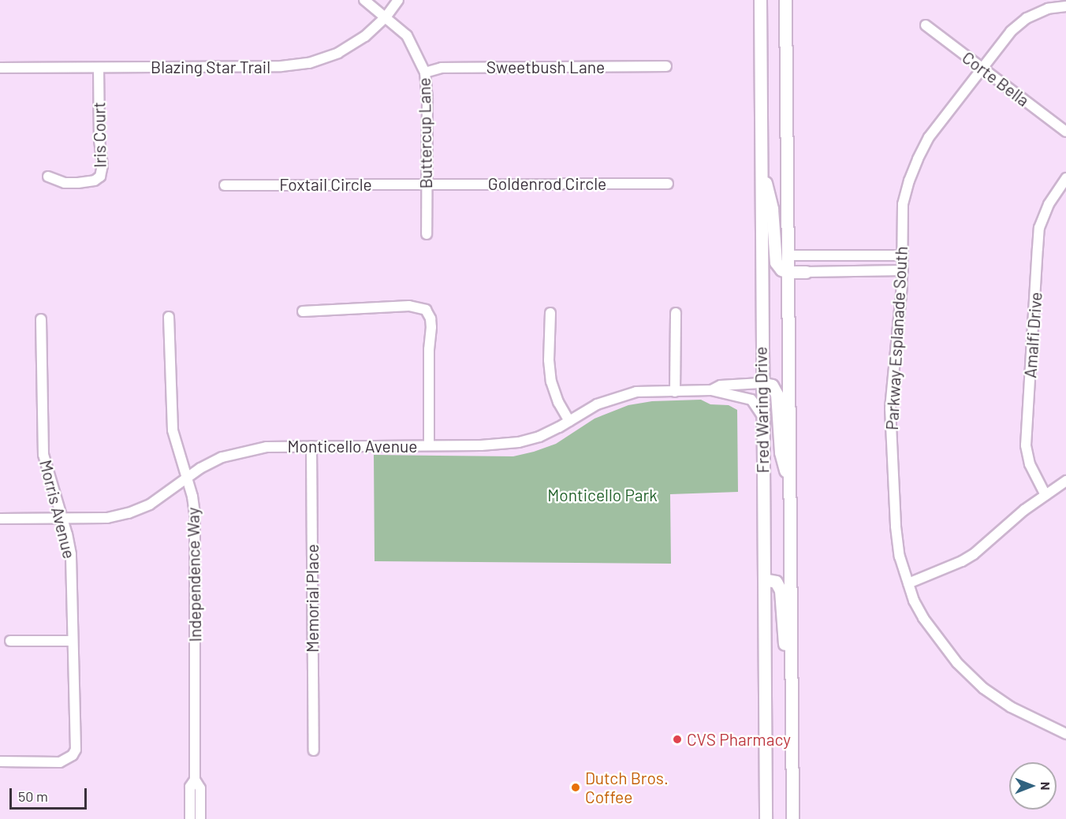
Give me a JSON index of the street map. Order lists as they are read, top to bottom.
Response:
{
  "streets": {
    "main road": ["Fred Waring Drive"],
    "street": [
      "Blazing Star Trail",
      "Sweetbush Lane",
      "Corte Bella",
      "Buttercup Lane",
      "Iris Court",
      "Goldenrod Circle",
      "Foxtail Circle",
      "Amalfi Drive",
      "Parkway Esplanade South",
      "Monticello Avenue",
      "Morris Avenue",
      "Independence Way",
      "Memorial Place"
    ]
  },
  "crossings": [
    ["Blazing Star Trail", "Buttercup Lane"],
    ["Blazing Star Trail", "Iris Court"],
    ["Sweetbush Lane", "Buttercup Lane"],
    ["Corte Bella", "Parkway Esplanade South"],
    ["Buttercup Lane", "Goldenrod Circle"],
    ["Buttercup Lane", "Foxtail Circle"],
    ["Goldenrod Circle", "Foxtail Circle"],
    ["Fred Waring Drive", "Monticello Avenue"],
    ["Monticello Avenue", "Morris Avenue"],
    ["Monticello Avenue", "Independence Way"],
    ["Monticello Avenue", "Memorial Place"]
  ],
  "parks": ["Monticello Park"],
  "places": ["CVS Pharmacy", "Dutch Bros. Coffee"],
  "scale_bar": "50 m",
  "north": "right"
}
